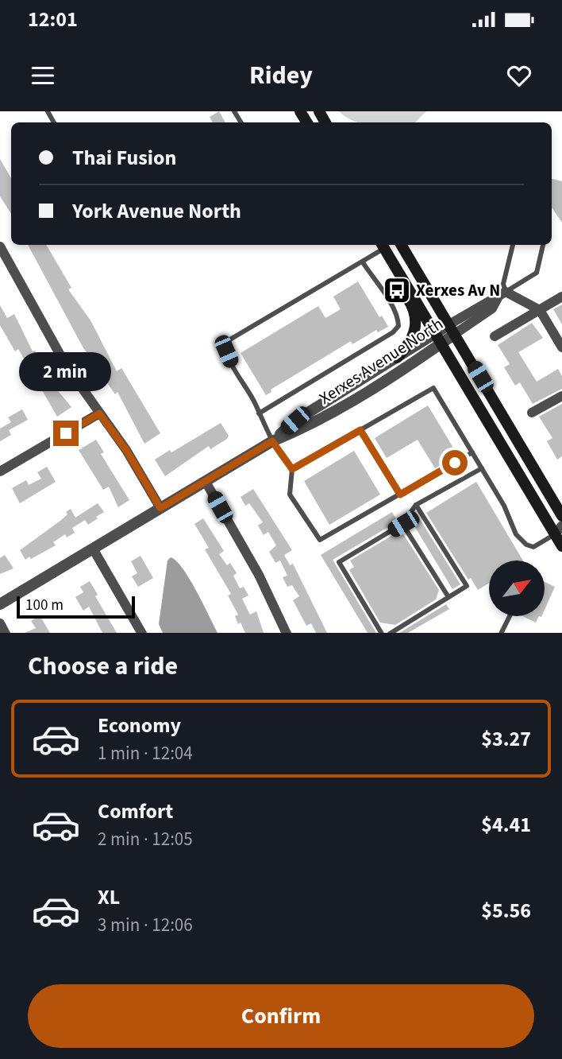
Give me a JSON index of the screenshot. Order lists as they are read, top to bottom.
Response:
{
  "streets": {
    "street": ["Xerxes Avenue North"]
  },
  "places": {
    "bus stop": ["Xerxes Av N"]
  },
  "scale_bar": "100 m",
  "north": "top right",
  "page": {
    "status": "12:01",
    "header": "Ridey",
    "banner": ["Thai Fusion", "York Avenue North"],
    "bubble": "2 min",
    "scale": "100 m",
    "heading": "Choose a ride",
    "list": [
      {
        "name": "Economy",
        "note": "1 min · 12:04",
        "value": "$3.27"
      },
      {
        "name": "Comfort",
        "note": "2 min · 12:05",
        "value": "$4.41"
      },
      {
        "name": "XL",
        "note": "3 min · 12:06",
        "value": "$5.56"
      }
    ],
    "buttons": "Confirm"
  }
}
